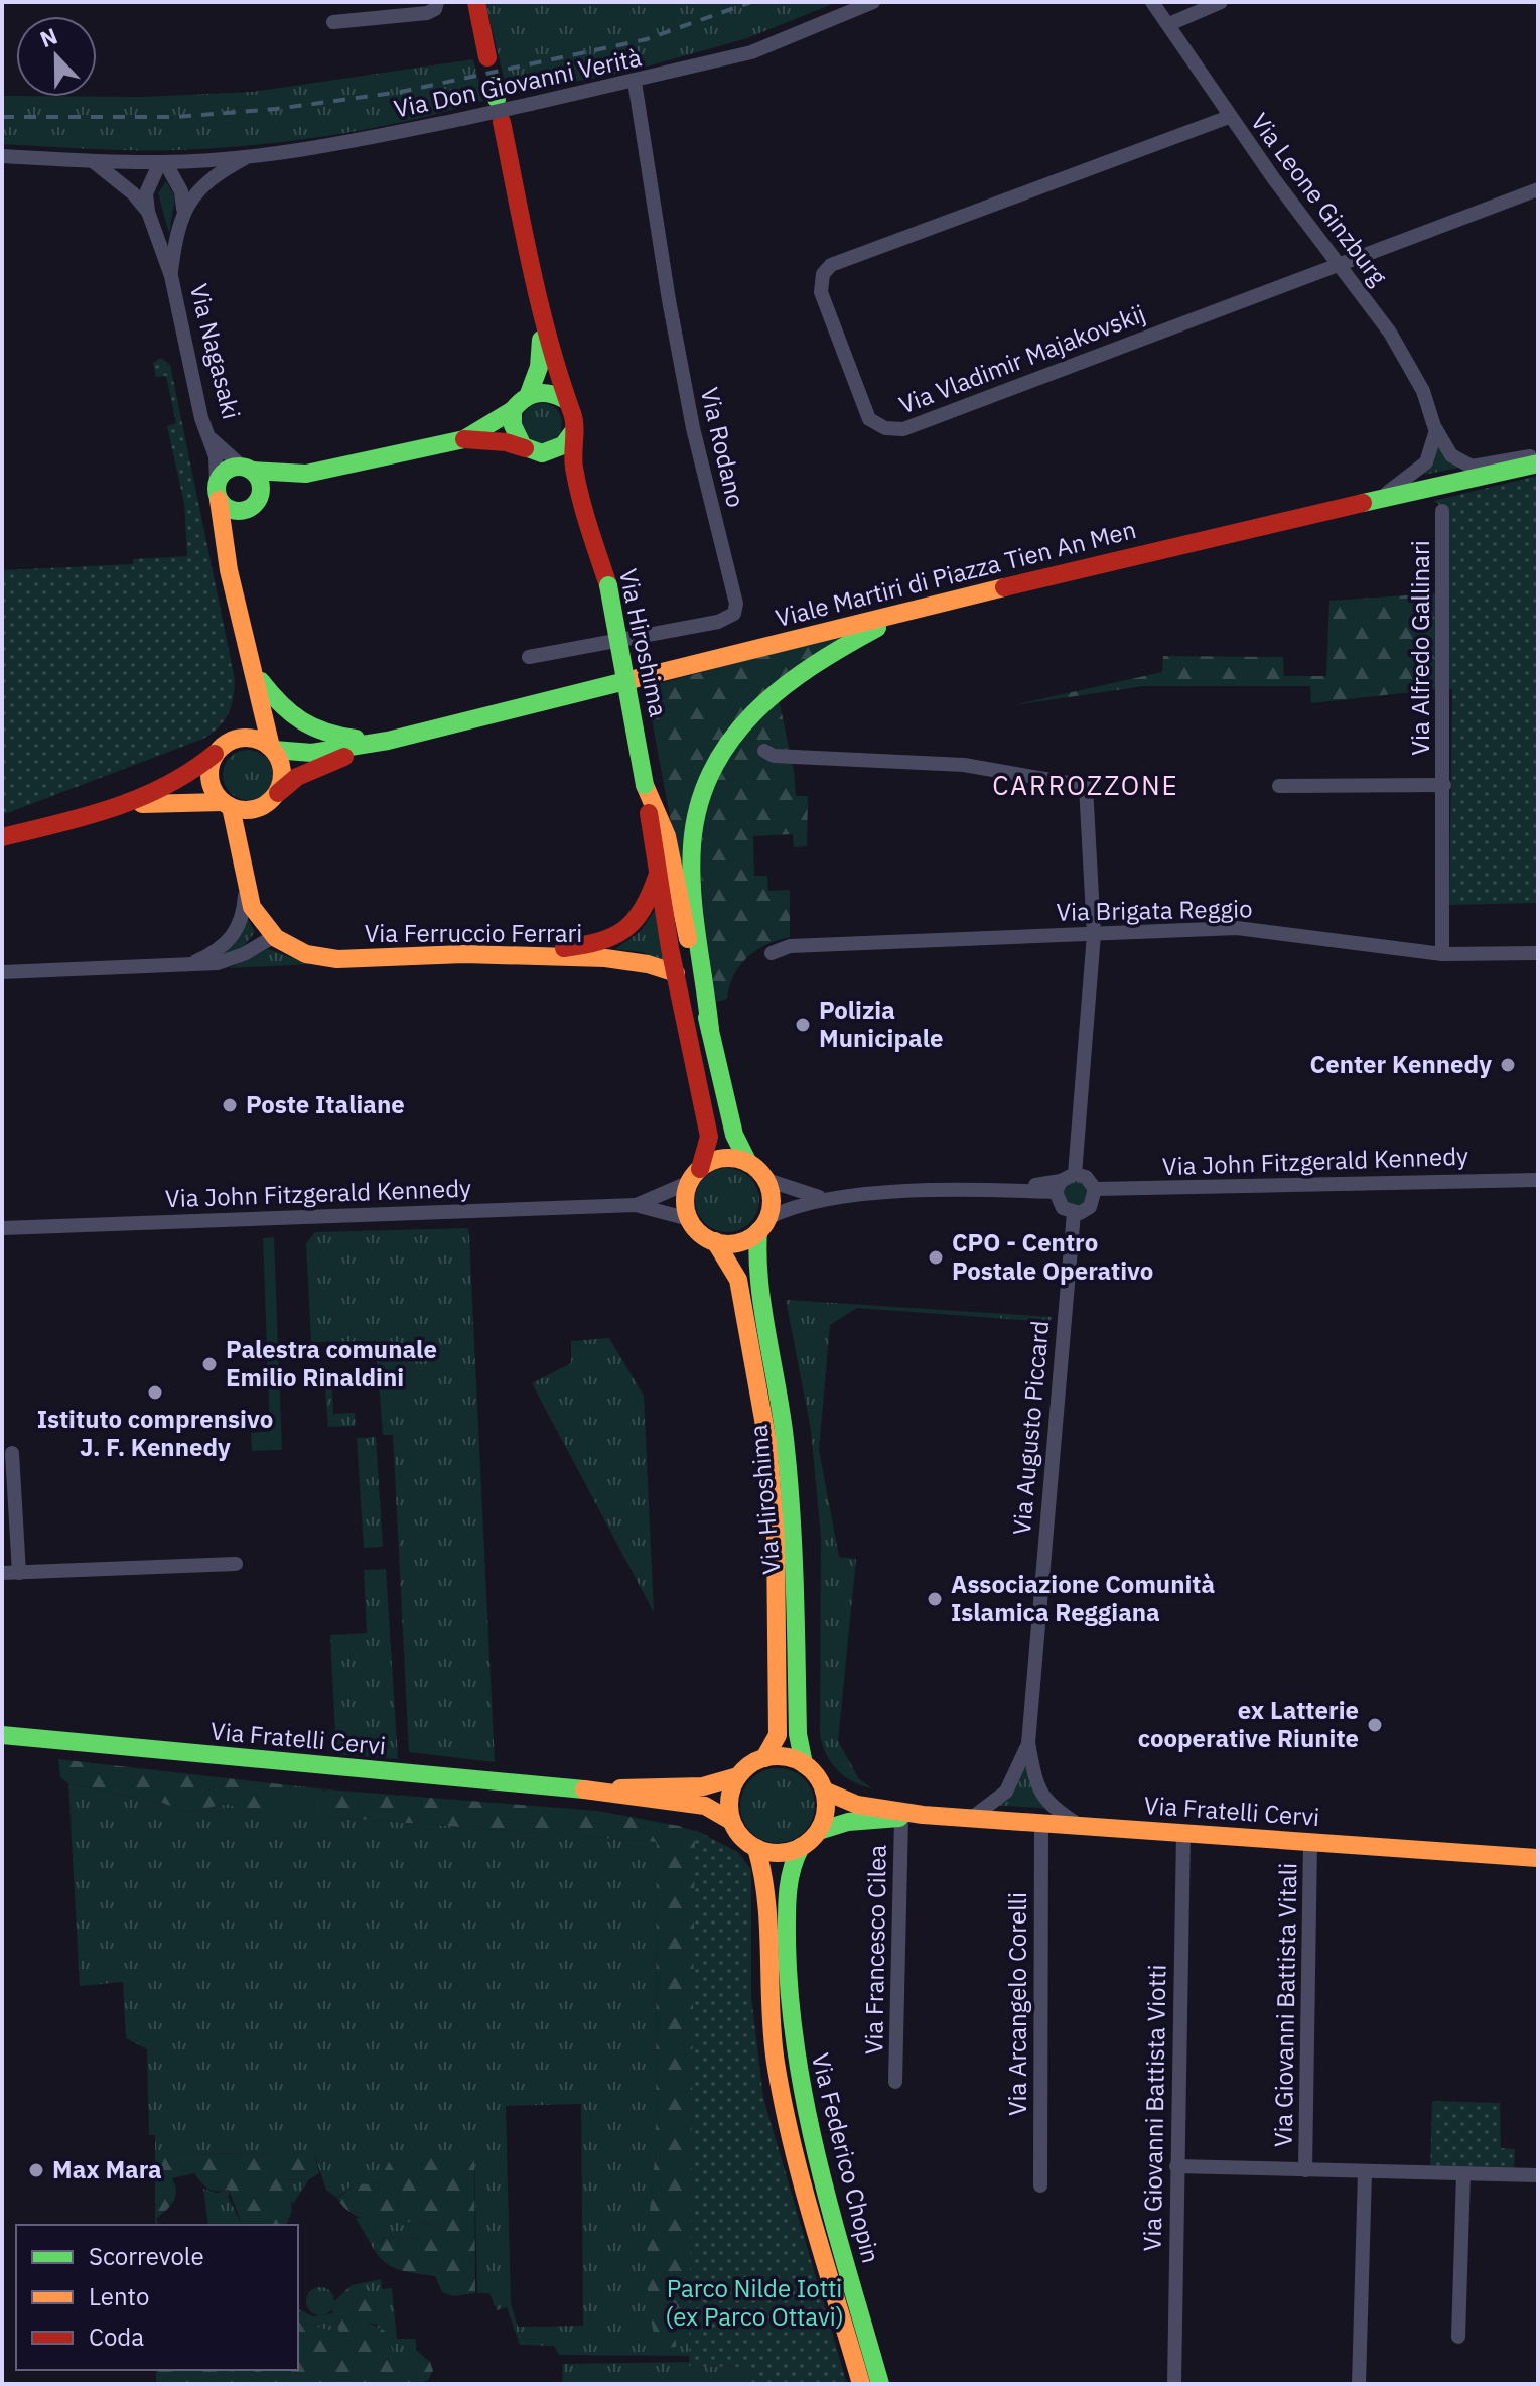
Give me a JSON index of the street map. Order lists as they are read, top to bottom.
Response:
{
  "streets": {
    "main road": [
      "Via Nagasaki",
      "Viale Martiri di Piazza Tien An Men",
      "Via Hiroshima",
      "Via Ferruccio Ferrari",
      "Via Fratelli Cervi",
      "Via Federico Chopin"
    ],
    "street": [
      "Via Don Giovanni Verità",
      "Via Leone Ginzburg",
      "Via Vladimir Majakovskij",
      "Via Rodano",
      "Via Alfredo Gallinari",
      "Via Brigata Reggio",
      "Via John Fitzgerald Kennedy",
      "Via Augusto Piccard",
      "Via Francesco Cilea",
      "Via Arcangelo Corelli",
      "Via Giovanni Battista Vitali",
      "Via Giovanni Battista Viotti"
    ]
  },
  "crossings": [
    ["Via Don Giovanni Verità", "Via Nagasaki"],
    ["Via Don Giovanni Verità", "Via Rodano"],
    ["Via Leone Ginzburg", "Via Vladimir Majakovskij"],
    ["Via Nagasaki", "Viale Martiri di Piazza Tien An Men"],
    ["Via Nagasaki", "Via Hiroshima"],
    ["Via Hiroshima", "Via Ferruccio Ferrari"],
    ["Via Hiroshima", "Via John Fitzgerald Kennedy"],
    ["Via Hiroshima", "Via Fratelli Cervi"],
    ["Via Hiroshima", "Via Federico Chopin"],
    ["Via Alfredo Gallinari", "Via Brigata Reggio"],
    ["Via John Fitzgerald Kennedy", "Via Augusto Piccard"],
    ["Via Augusto Piccard", "Via Fratelli Cervi"],
    ["Via Fratelli Cervi", "Via Francesco Cilea"],
    ["Via Fratelli Cervi", "Via Arcangelo Corelli"],
    ["Via Fratelli Cervi", "Via Giovanni Battista Vitali"],
    ["Via Fratelli Cervi", "Via Giovanni Battista Viotti"],
    ["Via Fratelli Cervi", "Via Federico Chopin"]
  ],
  "districts": ["CARROZZONE"],
  "parks": ["Parco Nilde Iotti (ex Parco Ottavi)"],
  "places": [
    "Polizia Municipale",
    "Center Kennedy",
    "Poste Italiane",
    "CPO - Centro Postale Operativo",
    "Palestra comunale Emilio Rinaldini",
    "Istituto comprensivo J. F. Kennedy",
    "Associazione Comunità Islamica Reggiana",
    "ex Latterie cooperative Riunite",
    "Max Mara"
  ],
  "legend": ["Scorrevole", "Lento", "Coda"],
  "north": "top"
}
